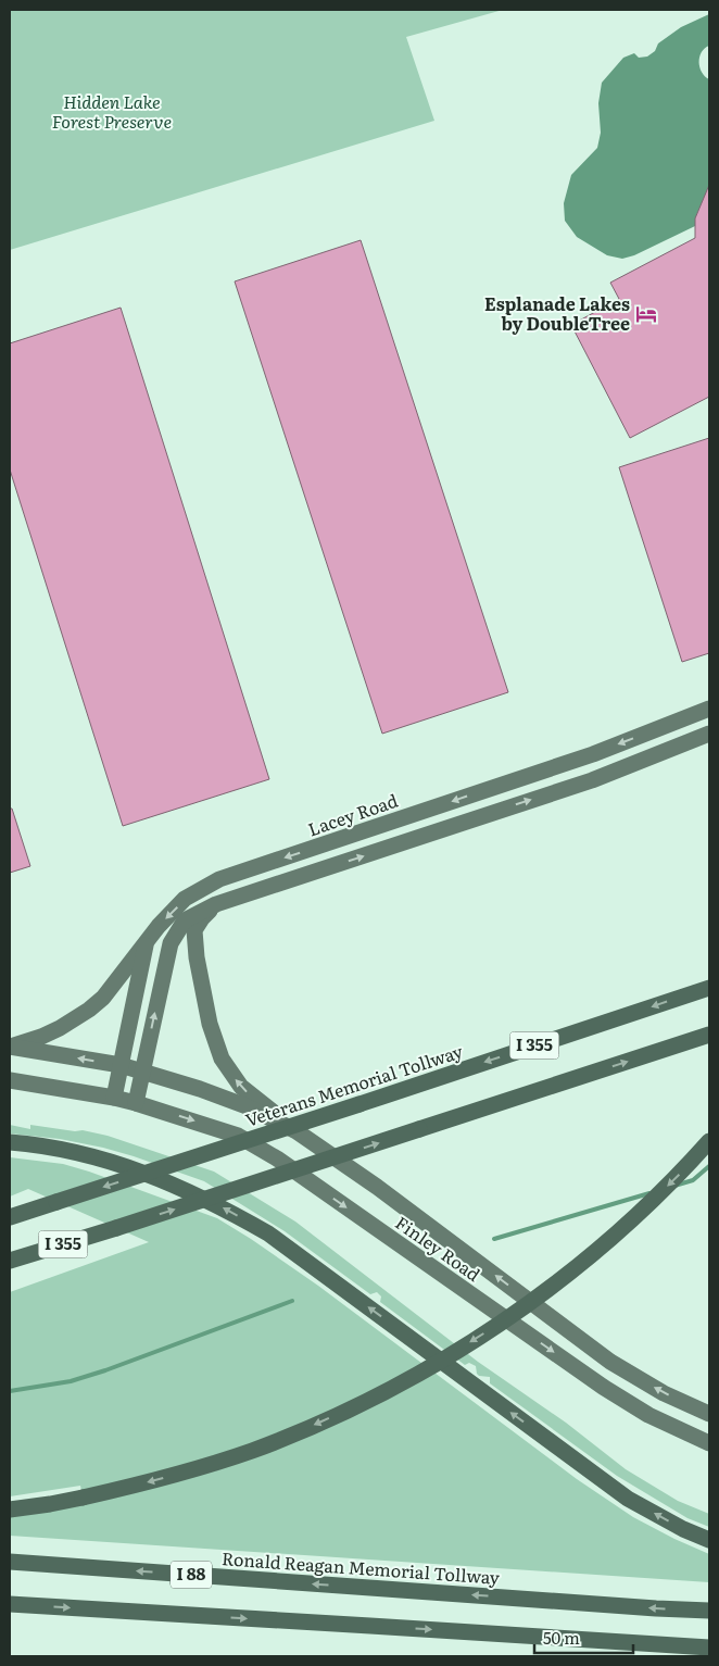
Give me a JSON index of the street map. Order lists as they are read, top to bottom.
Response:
{
  "streets": {
    "highway": [
      "I 355",
      "Veterans Memorial Tollway",
      "Ronald Reagan Memorial Tollway",
      "I 88"
    ],
    "main road": ["Lacey Road", "Finley Road"]
  },
  "crossings": [
    ["Lacey Road", "Finley Road"]
  ],
  "parks": ["Hidden Lake Forest Preserve"],
  "places": {
    "hotel": ["Esplanade Lakes by DoubleTree"]
  },
  "scale_bar": "50 m"
}
